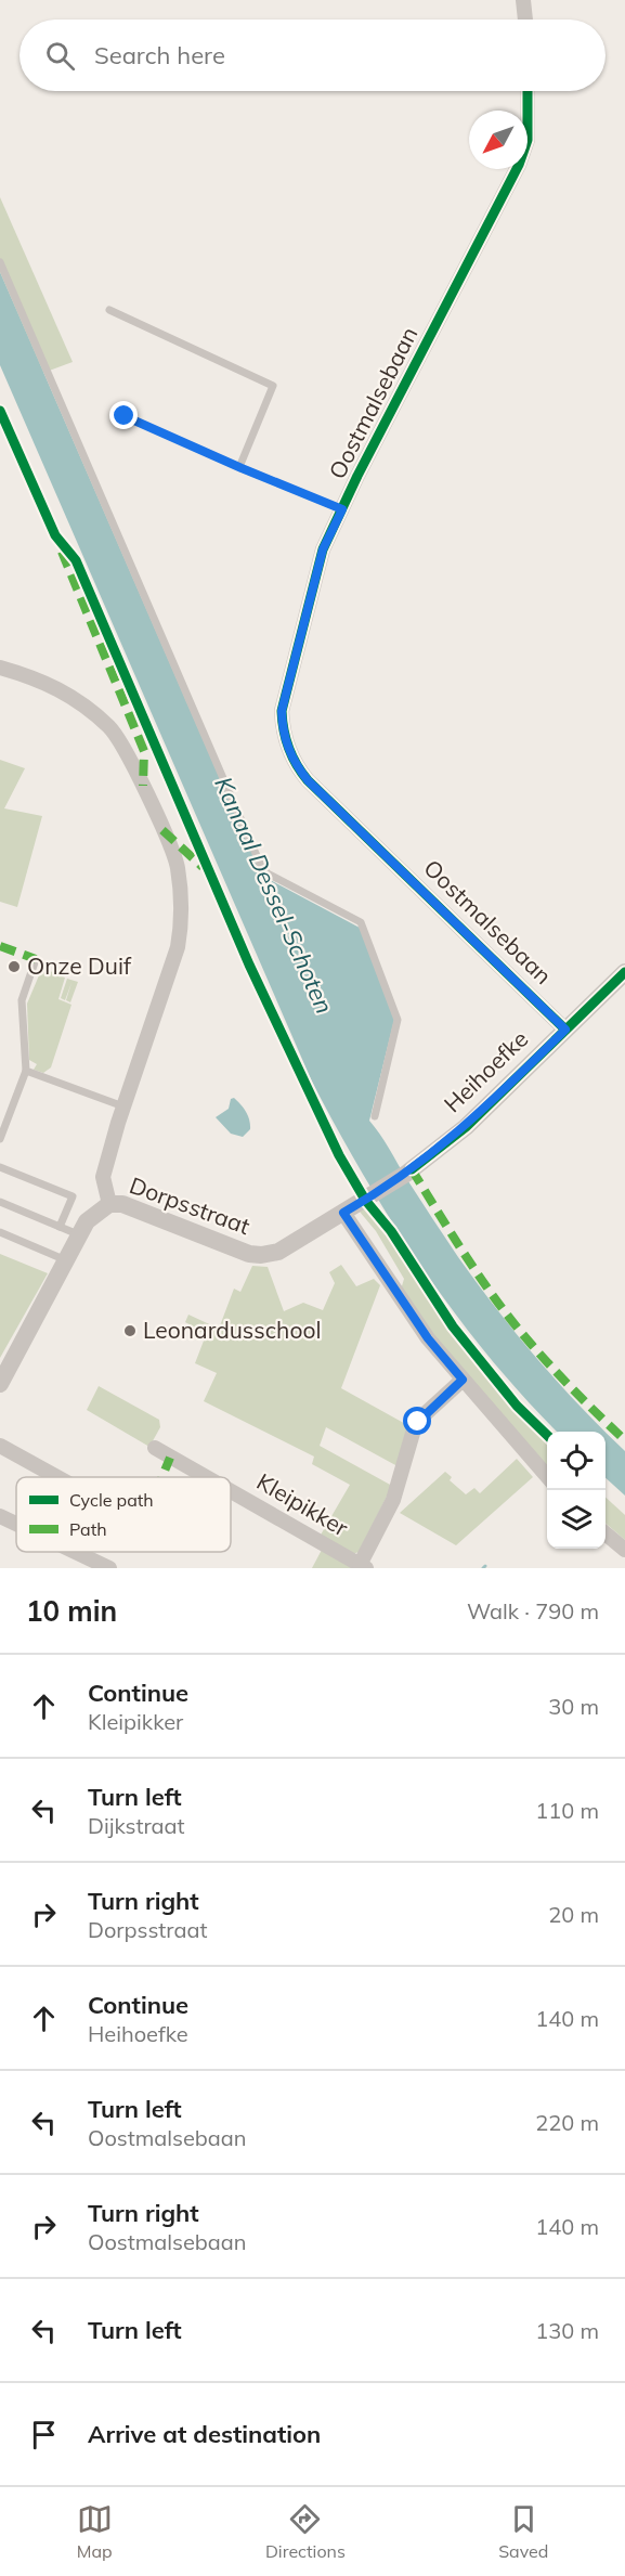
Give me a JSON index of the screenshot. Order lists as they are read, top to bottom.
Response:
{
  "streets": {
    "street": [
      "Oostmalsebaan",
      "Heihoefke",
      "Dorpsstraat",
      "Kleipikker"
    ]
  },
  "crossings": [
    ["Oostmalsebaan", "Heihoefke"],
    ["Heihoefke", "Dorpsstraat"]
  ],
  "water": ["Kanaal Dessel-Schoten"],
  "places": ["Onze Duif", "Leonardusschool"],
  "legend": ["Cycle path", "Path"],
  "north": "bottom left",
  "page": {
    "search": "Search here",
    "heading": ["10 min", "Walk · 790 m"],
    "list": [
      ["Continue", "Kleipikker", "30 m"],
      ["Turn left", "Dijkstraat", "110 m"],
      ["Turn right", "Dorpsstraat", "20 m"],
      ["Continue", "Heihoefke", "140 m"],
      ["Turn left", "Oostmalsebaan", "220 m"],
      ["Turn right", "Oostmalsebaan", "140 m"],
      ["Turn left", "130 m"],
      "Arrive at destination"
    ],
    "nav": ["Map", "Directions", "Saved"]
  }
}
